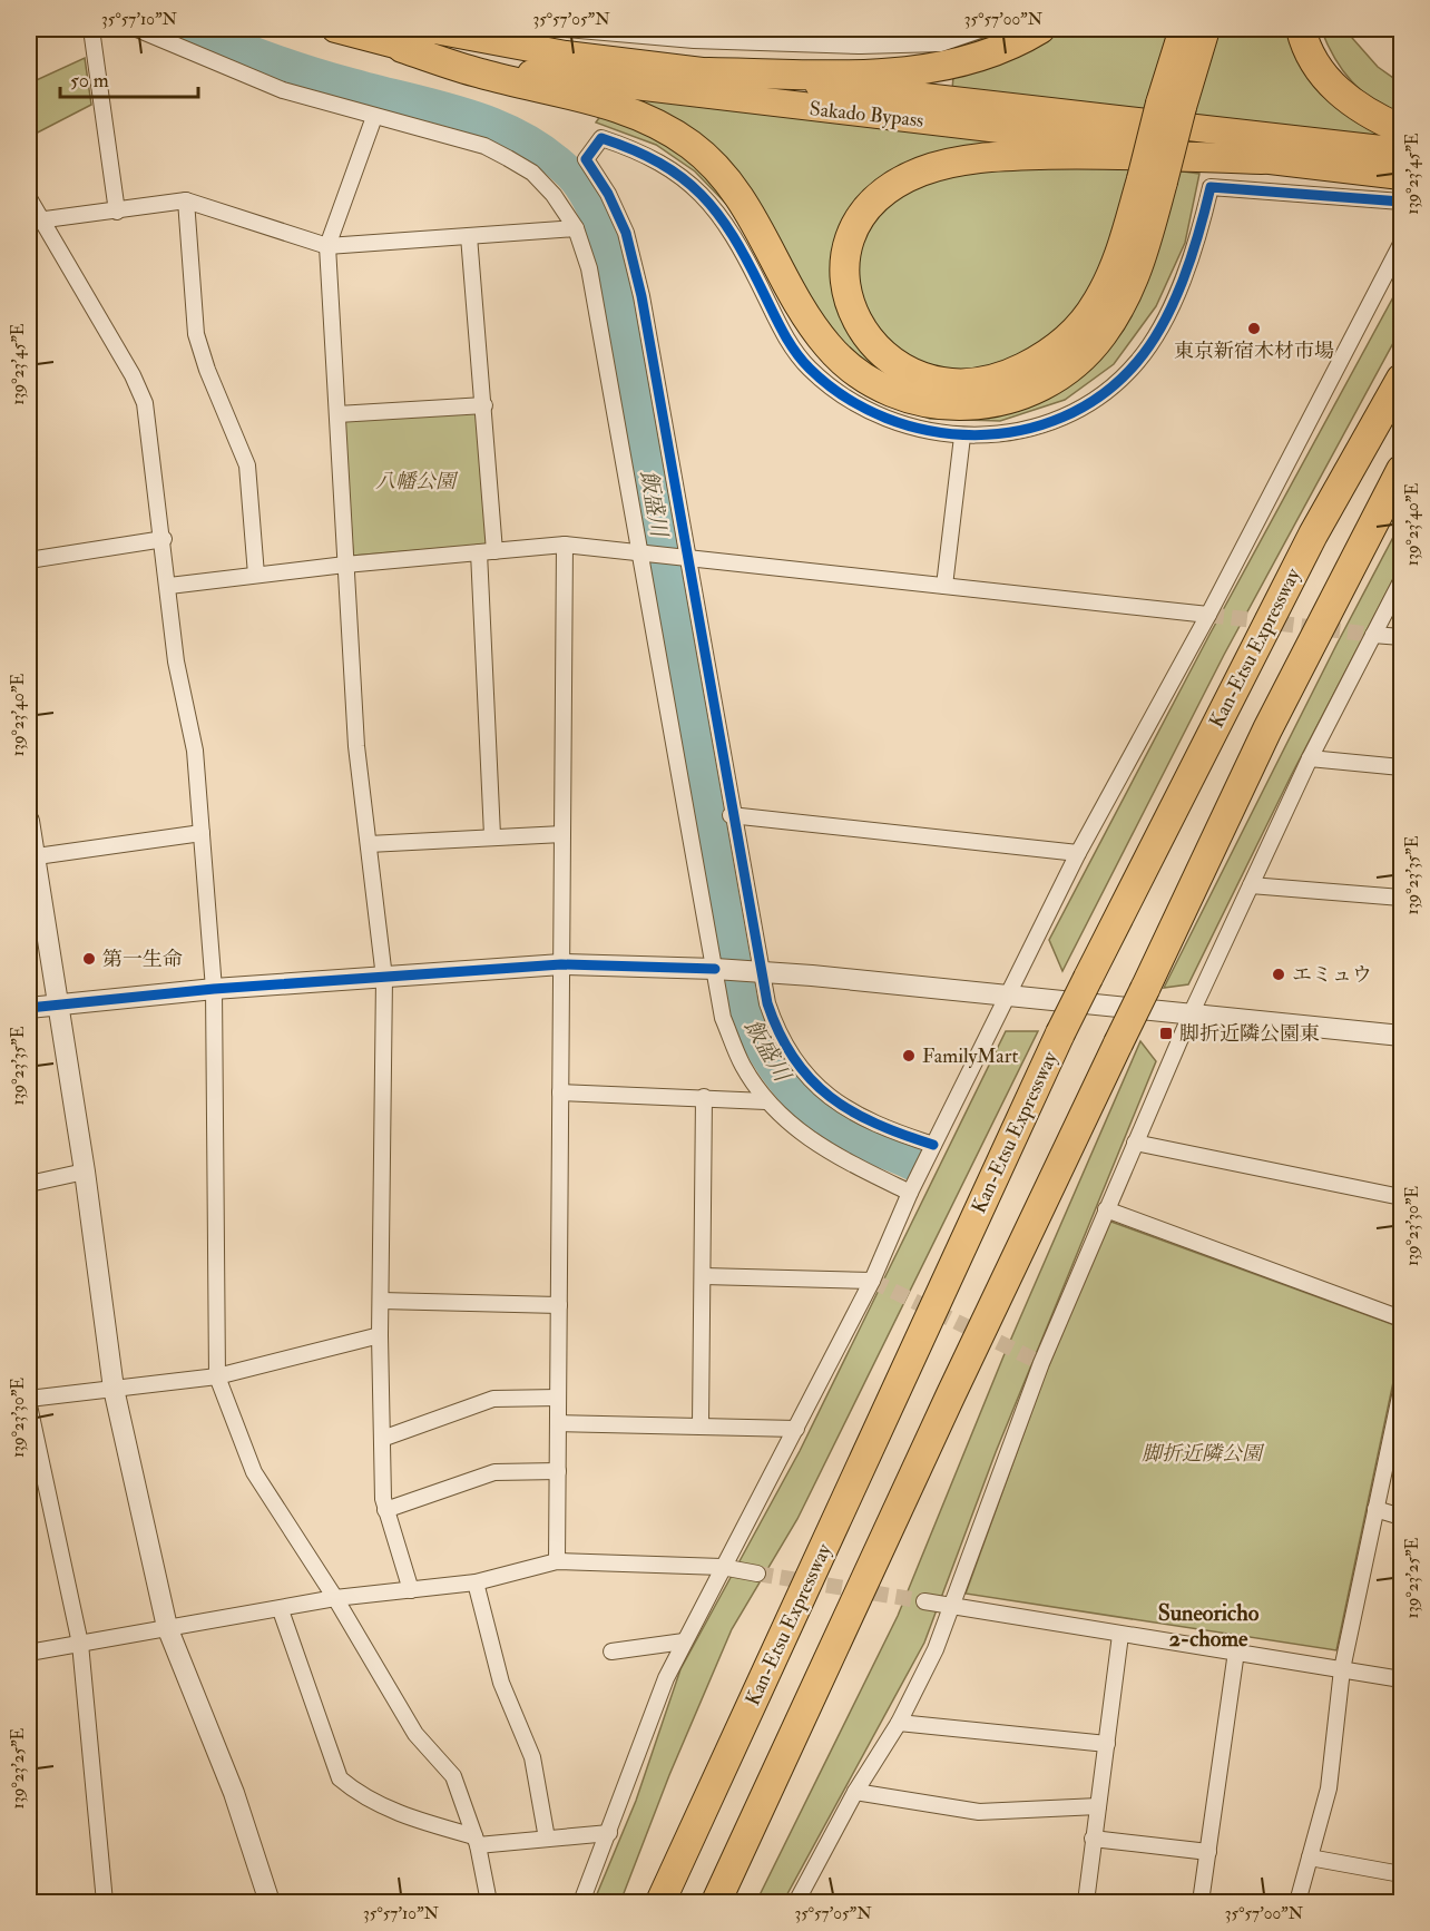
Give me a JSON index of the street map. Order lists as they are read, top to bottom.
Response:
{
  "streets": {
    "highway": ["Sakado Bypass", "Kan-Etsu Expressway"]
  },
  "districts": ["Suneoricho 2-chome"],
  "water": ["飯盛川"],
  "parks": ["八幡公園", "脚折近隣公園"],
  "places": {
    "other": [
      "東京新宿木材市場",
      "第一生命",
      "エミュウ",
      "FamilyMart"
    ],
    "transit": ["脚折近隣公園東"]
  },
  "scale_bar": "50 m",
  "coordinates": [
    "35°57'10\"N",
    "35°57'05\"N",
    "35°57'00\"N",
    "139°23'45\"E",
    "139°23'40\"E",
    "139°23'35\"E",
    "139°23'30\"E",
    "139°23'25\"E"
  ]
}
